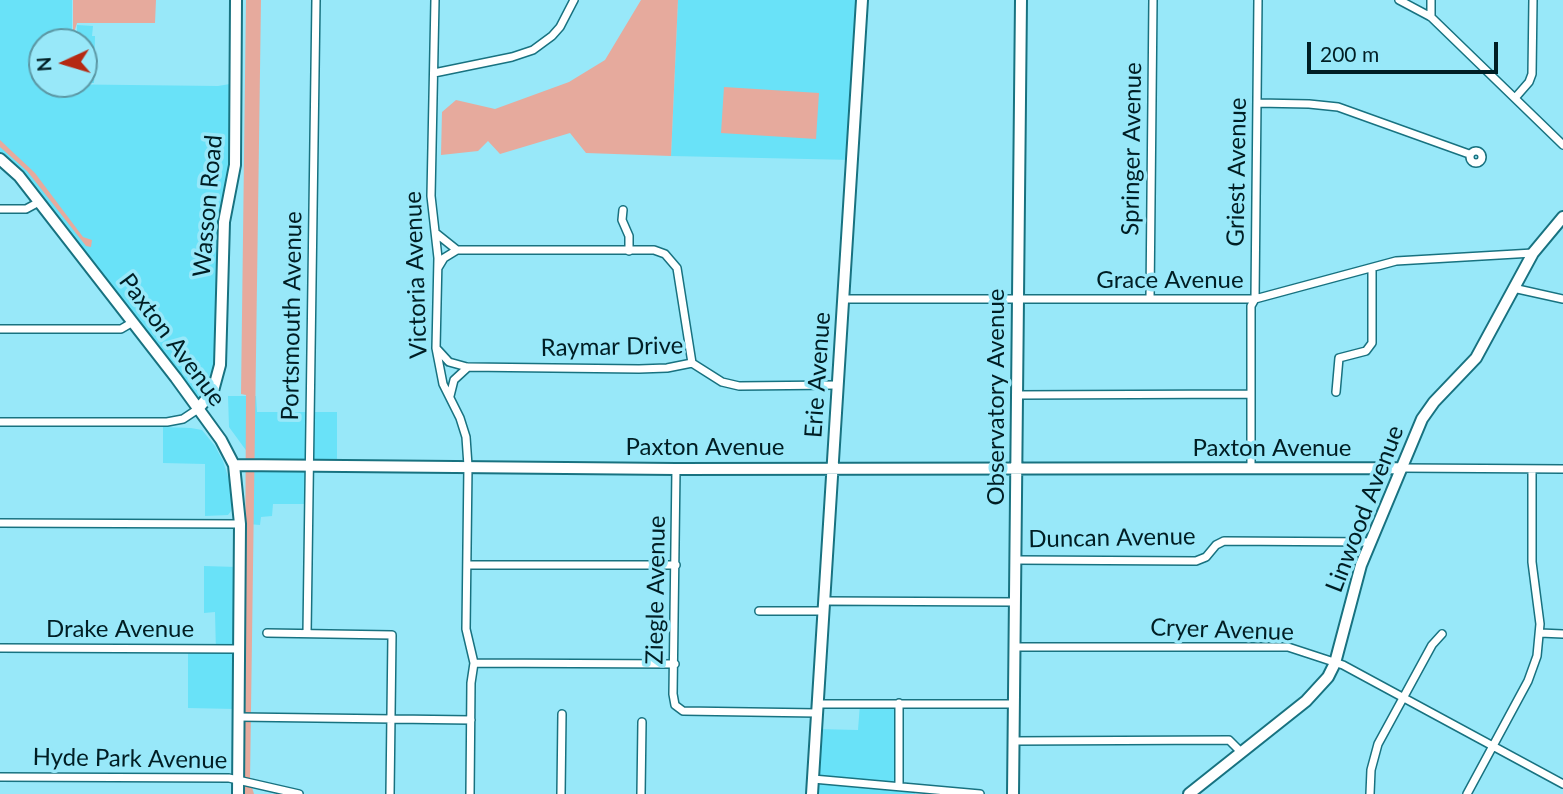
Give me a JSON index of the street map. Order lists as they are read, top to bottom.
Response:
{
  "streets": {
    "street": [
      "Springer Avenue",
      "Griest Avenue",
      "Wasson Road",
      "Victoria Avenue",
      "Grace Avenue",
      "Portsmouth Avenue",
      "Paxton Avenue",
      "Raymar Drive",
      "Erie Avenue",
      "Observatory Avenue",
      "Linwood Avenue",
      "Duncan Avenue",
      "Ziegle Avenue",
      "Drake Avenue",
      "Cryer Avenue",
      "Hyde Park Avenue"
    ]
  },
  "crossings": [
    ["Springer Avenue", "Grace Avenue"],
    ["Griest Avenue", "Grace Avenue"],
    ["Griest Avenue", "Paxton Avenue"],
    ["Wasson Road", "Paxton Avenue"],
    ["Victoria Avenue", "Paxton Avenue"],
    ["Victoria Avenue", "Raymar Drive"],
    ["Grace Avenue", "Erie Avenue"],
    ["Grace Avenue", "Observatory Avenue"],
    ["Grace Avenue", "Linwood Avenue"],
    ["Portsmouth Avenue", "Paxton Avenue"],
    ["Paxton Avenue", "Erie Avenue"],
    ["Paxton Avenue", "Observatory Avenue"],
    ["Paxton Avenue", "Linwood Avenue"],
    ["Paxton Avenue", "Ziegle Avenue"],
    ["Raymar Drive", "Erie Avenue"],
    ["Erie Avenue", "Ziegle Avenue"],
    ["Observatory Avenue", "Duncan Avenue"],
    ["Observatory Avenue", "Cryer Avenue"],
    ["Linwood Avenue", "Duncan Avenue"],
    ["Linwood Avenue", "Cryer Avenue"]
  ],
  "scale_bar": "200 m",
  "north": "left"
}
